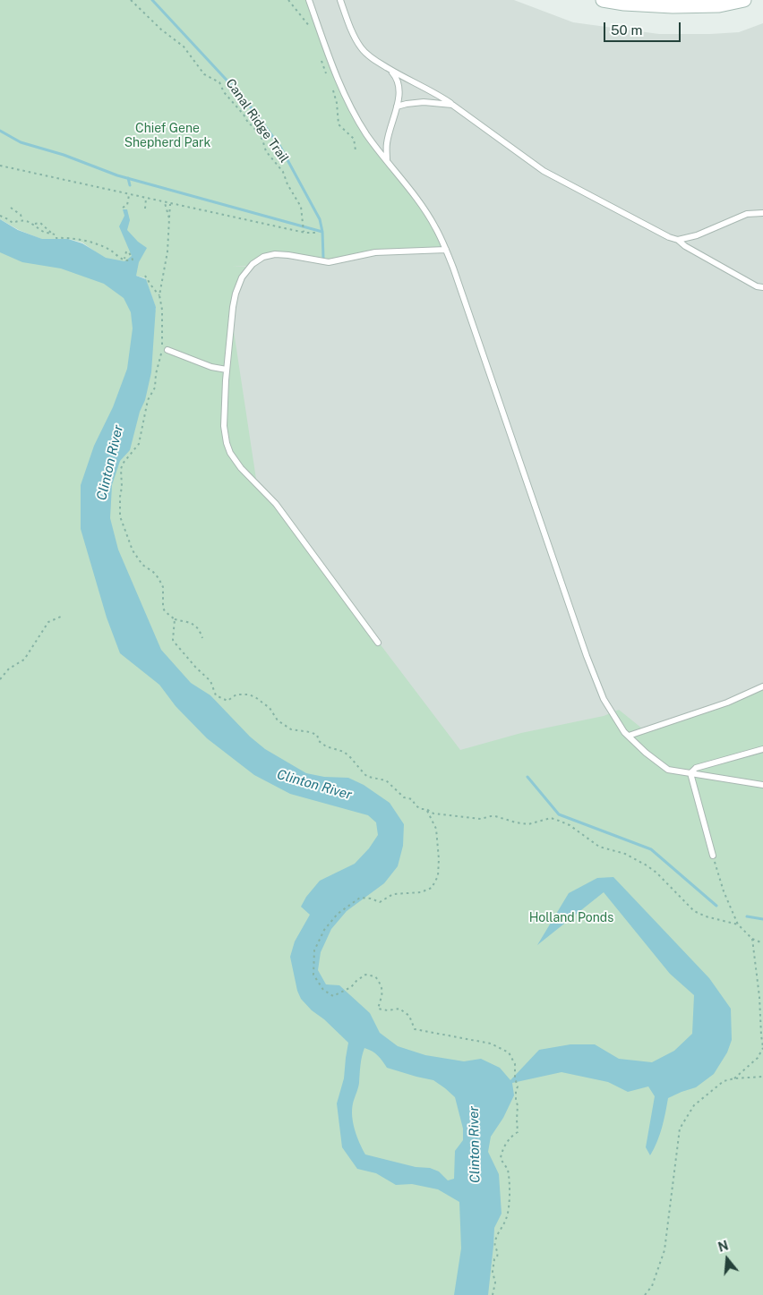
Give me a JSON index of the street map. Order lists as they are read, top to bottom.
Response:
{
  "streets": {
    "path": ["Canal Ridge Trail"]
  },
  "water": ["Clinton River"],
  "parks": ["Chief Gene Shepherd Park", "Holland Ponds"],
  "scale_bar": "50 m",
  "north": "top"
}
